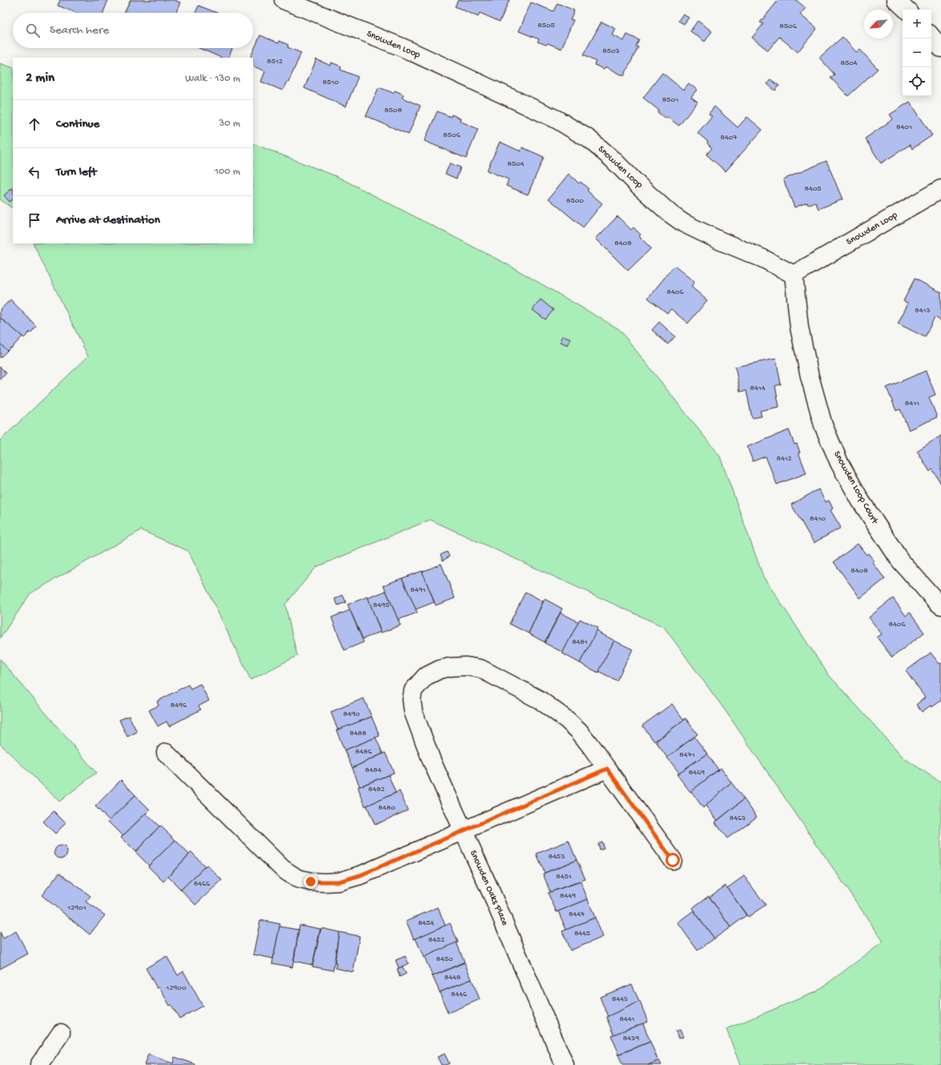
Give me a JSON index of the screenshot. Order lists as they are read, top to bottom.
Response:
{
  "streets": {
    "street": ["Snowden Loop", "Snowden Loop Court", "Snowden Oaks Place"]
  },
  "crossings": [
    ["Snowden Loop", "Snowden Loop Court"]
  ],
  "house_numbers": [
    "8505",
    "8506",
    "8503",
    "8512",
    "8504",
    "8510",
    "8501",
    "8508",
    "8401",
    "8506",
    "8407",
    "8504",
    "8405",
    "8500",
    "8408",
    "8406",
    "8413",
    "8414",
    "8411",
    "8412",
    "8410",
    "8408",
    "8491",
    "8495",
    "8406",
    "8481",
    "8496",
    "8490",
    "8488",
    "8486",
    "8471",
    "8484",
    "8469",
    "8482",
    "8480",
    "8463",
    "8453",
    "8451",
    "8466",
    "8449",
    "12901",
    "8447",
    "8454",
    "8445",
    "8452",
    "8450",
    "8448",
    "12900",
    "8446",
    "8443",
    "8441",
    "8439"
  ],
  "north": "bottom left",
  "page": {
    "map_buttons": ["+", "−"],
    "search": "Search here",
    "heading": ["2 min", "Walk · 130 m"],
    "list": [
      ["Continue", "30 m"],
      ["Turn left", "100 m"],
      "Arrive at destination"
    ]
  }
}
